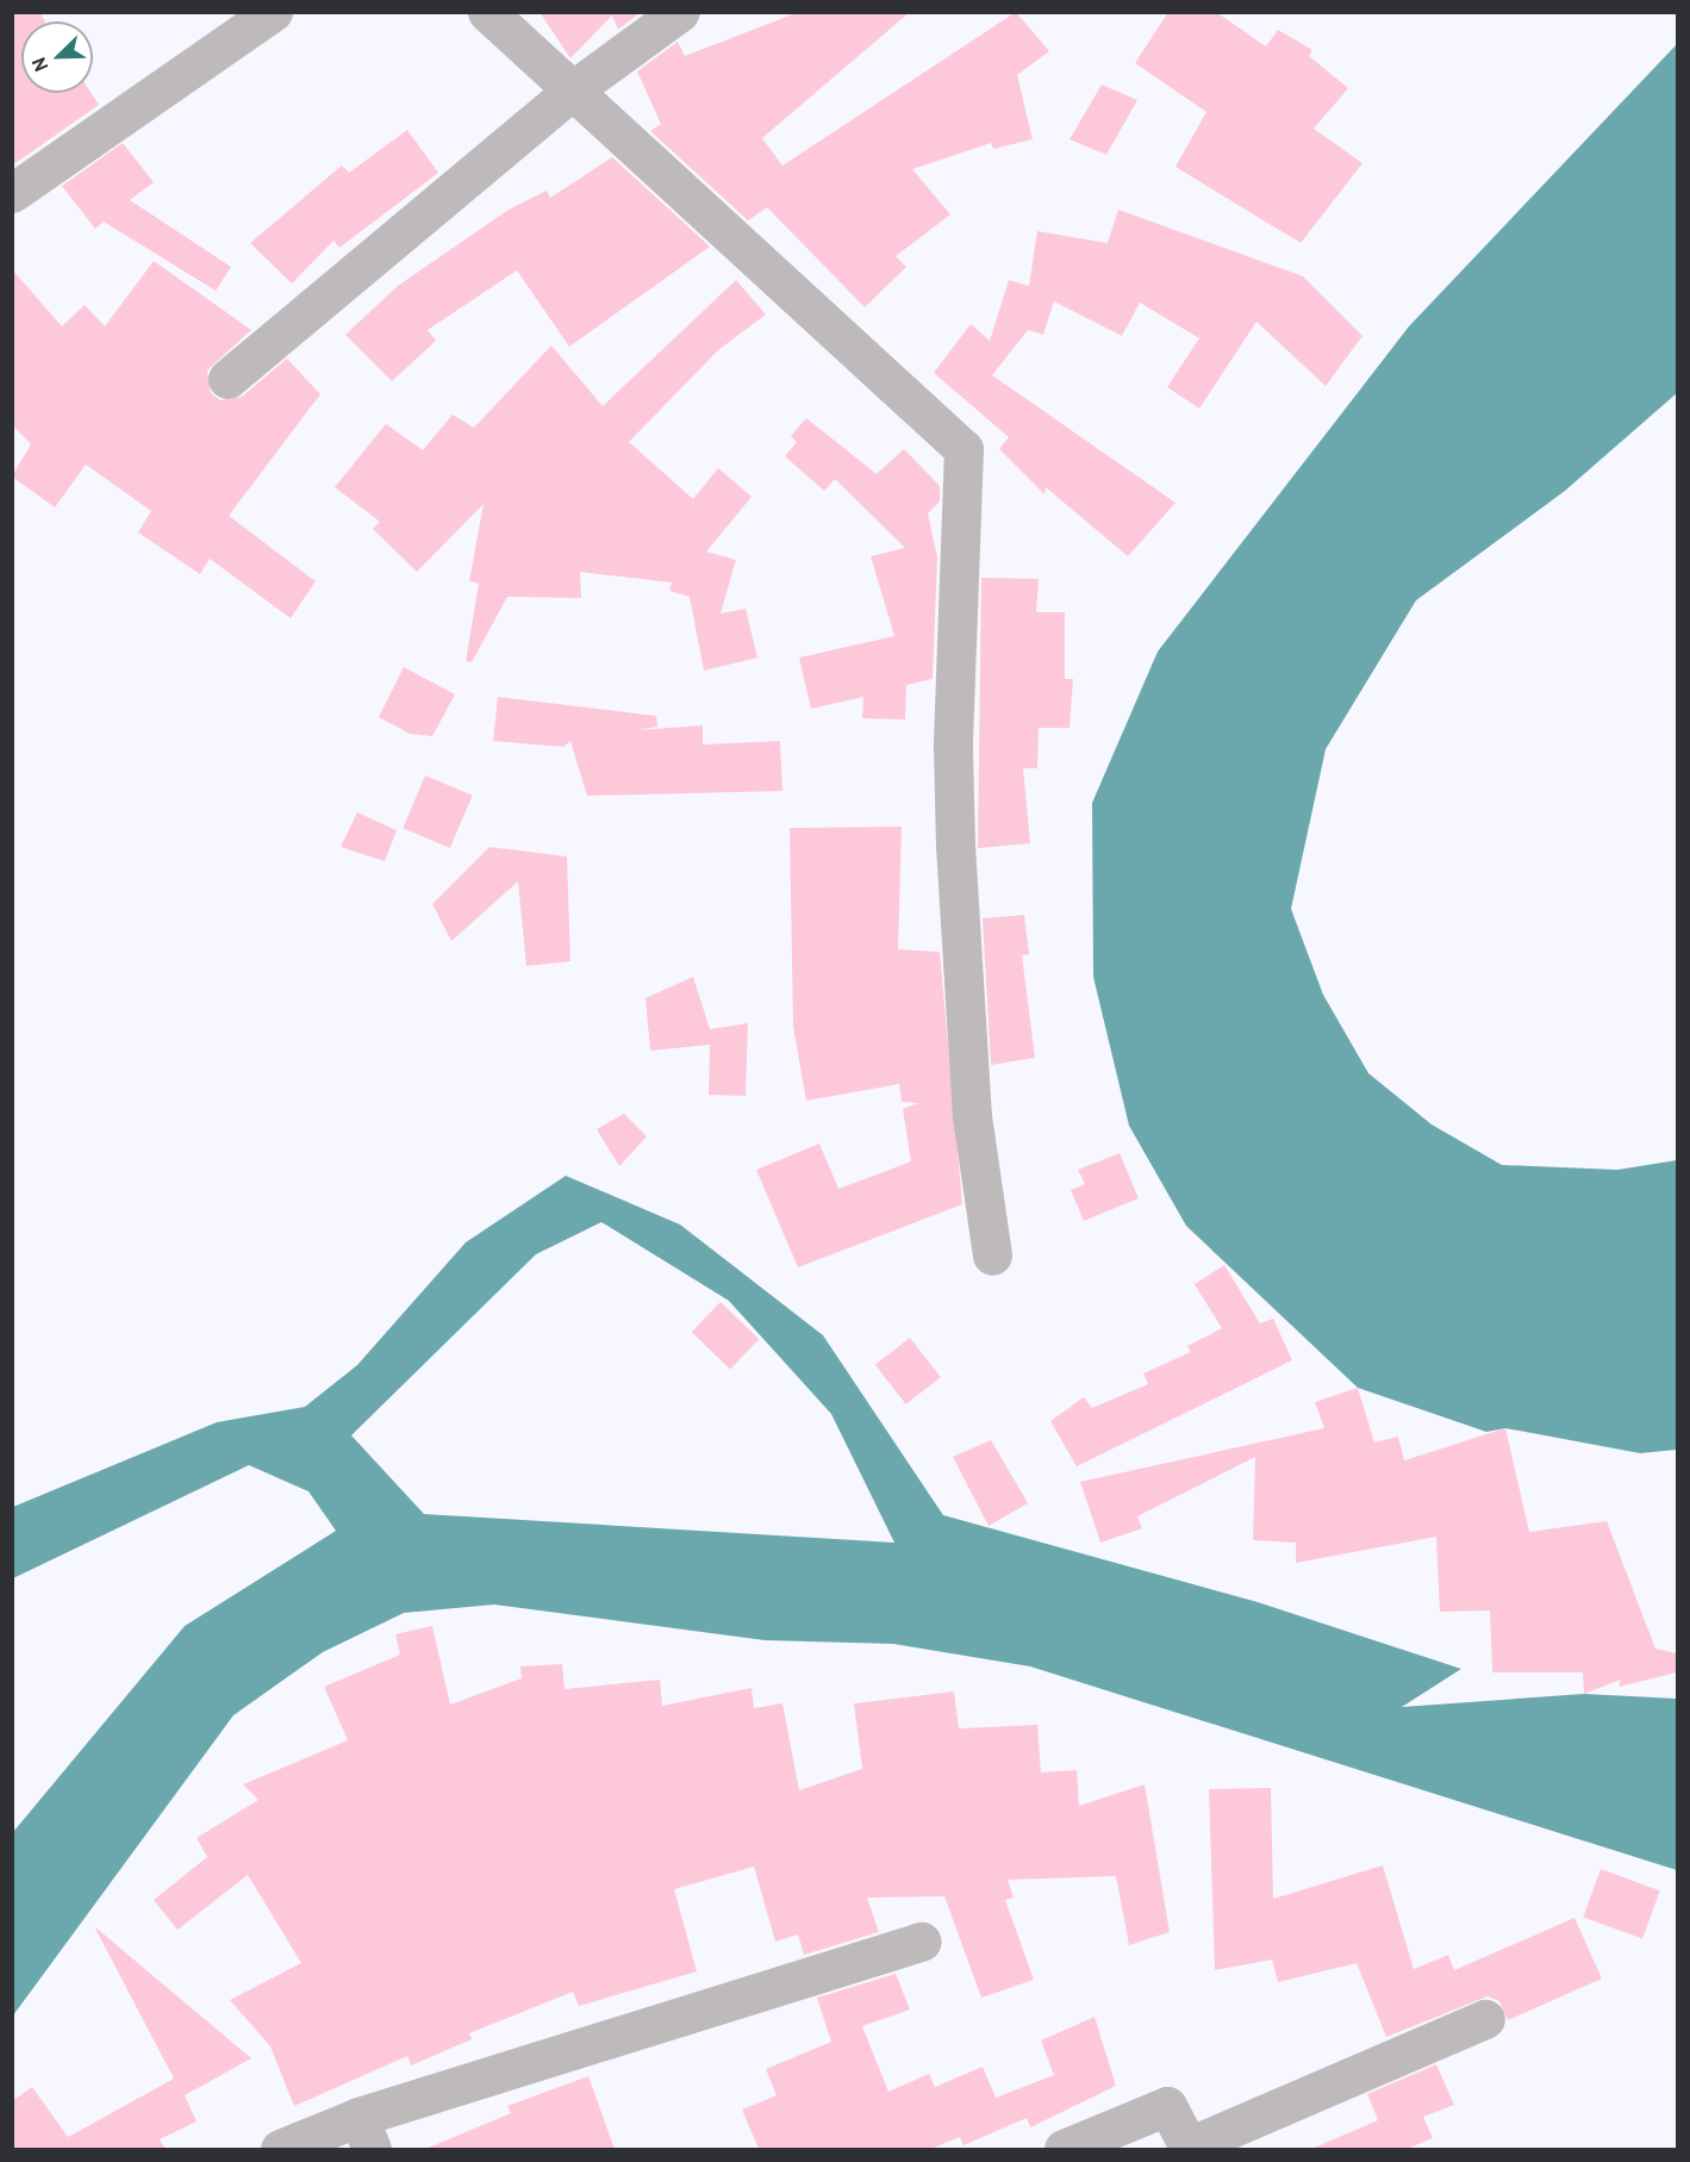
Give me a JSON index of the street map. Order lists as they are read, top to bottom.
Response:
{
  "north": "bottom left"
}
